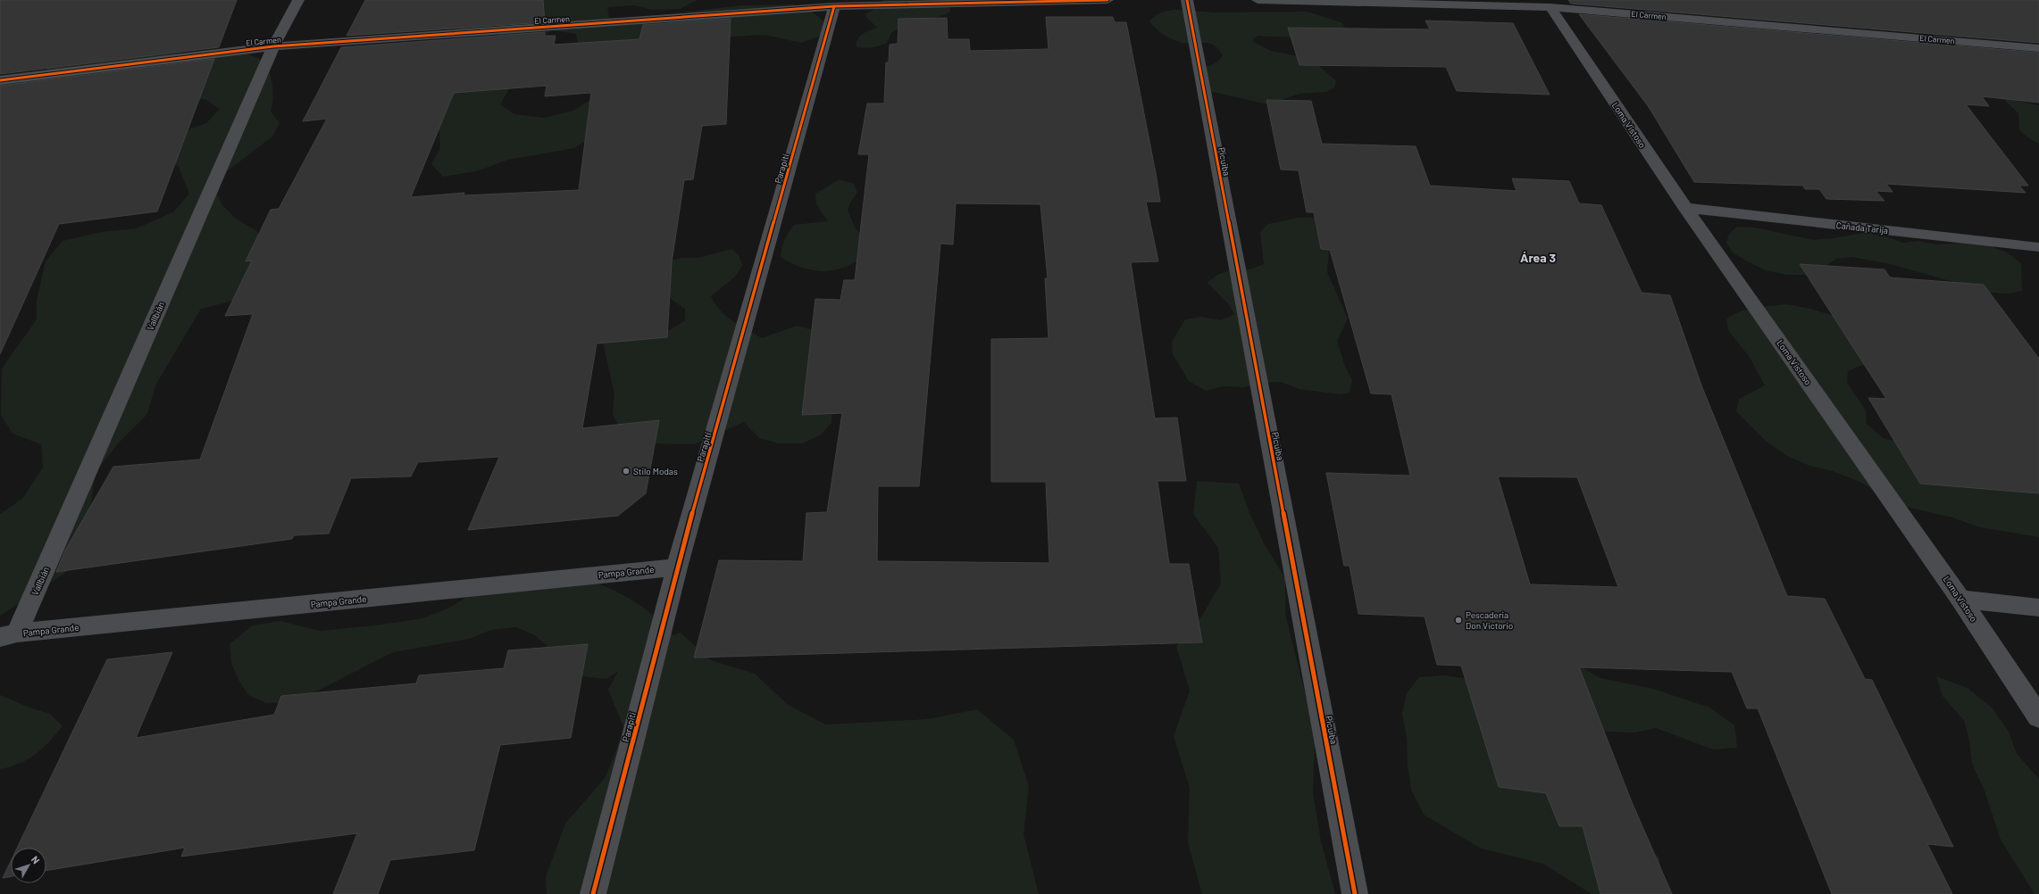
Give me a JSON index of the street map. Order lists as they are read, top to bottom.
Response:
{
  "streets": {
    "street": [
      "El Carmen",
      "Loma Vistoso",
      "Picuiba",
      "Parapití",
      "Cañada Tarija",
      "Vallbián",
      "Pampa Grande"
    ]
  },
  "crossings": [
    ["El Carmen", "Loma Vistoso"],
    ["El Carmen", "Parapití"],
    ["El Carmen", "Vallbián"],
    ["Loma Vistoso", "Cañada Tarija"],
    ["Parapití", "Pampa Grande"],
    ["Vallbián", "Pampa Grande"]
  ],
  "districts": ["Área 3"],
  "places": ["Stilo Modas", "Pescaderia Don Victorio"],
  "north": "top right"
}
